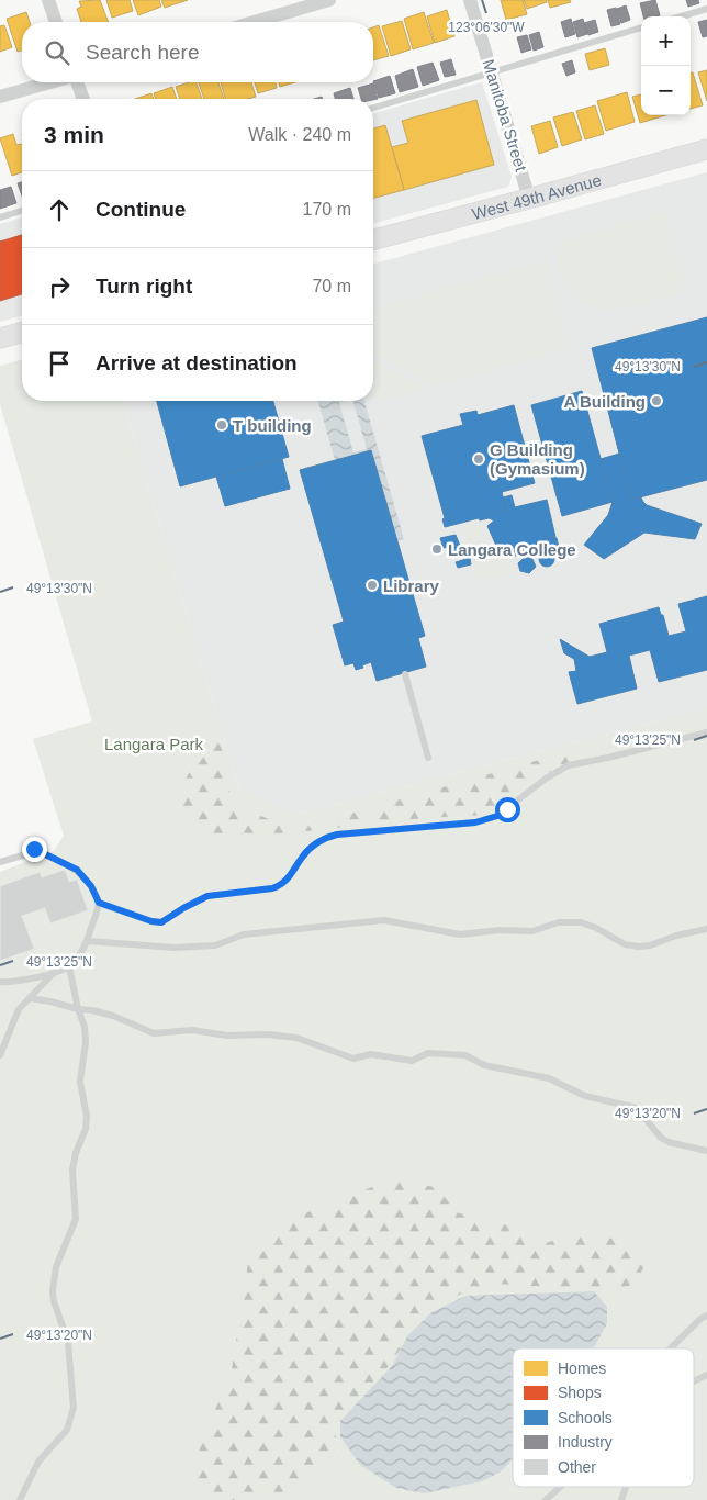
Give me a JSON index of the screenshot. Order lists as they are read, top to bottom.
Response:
{
  "streets": {
    "street": ["Manitoba Street", "West 49th Avenue"]
  },
  "crossings": [
    ["Manitoba Street", "West 49th Avenue"]
  ],
  "parks": ["Langara Park"],
  "places": [
    "A Building",
    "T building",
    "G Building (Gymasium)",
    "Langara College",
    "Library"
  ],
  "legend": [
    "Homes",
    "Shops",
    "Schools",
    "Industry",
    "Other"
  ],
  "page": {
    "map_buttons": ["+", "−"],
    "search": "Search here",
    "heading": ["3 min", "Walk · 240 m"],
    "list": [
      ["Continue", "170 m"],
      ["Turn right", "70 m"],
      "Arrive at destination"
    ]
  },
  "coordinates": [
    "123°06'30\"W",
    "49°13'30\"N",
    "49°13'25\"N",
    "49°13'20\"N"
  ]
}
